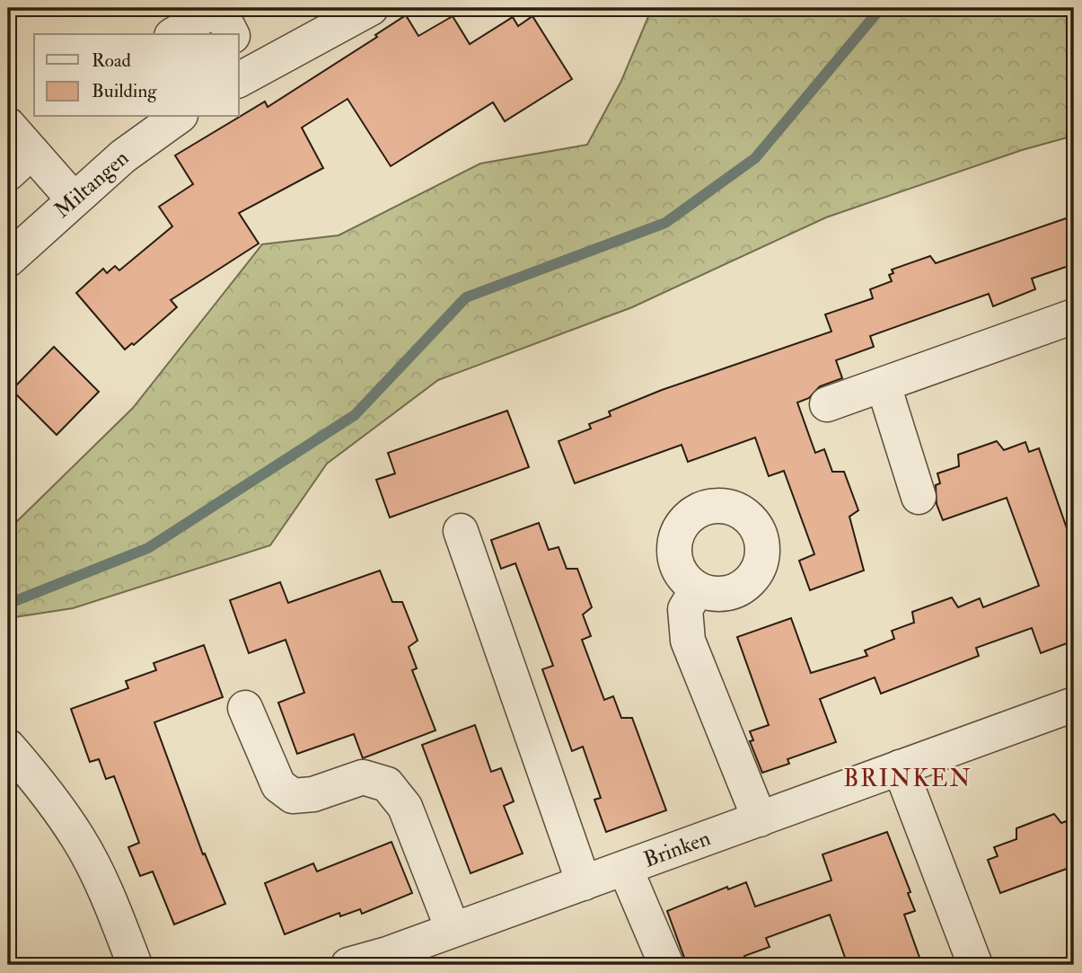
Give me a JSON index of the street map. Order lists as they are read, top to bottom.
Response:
{
  "streets": {
    "street": ["Miltangen", "Brinken"]
  },
  "districts": ["BRINKEN"],
  "legend": ["Road", "Building"]
}
